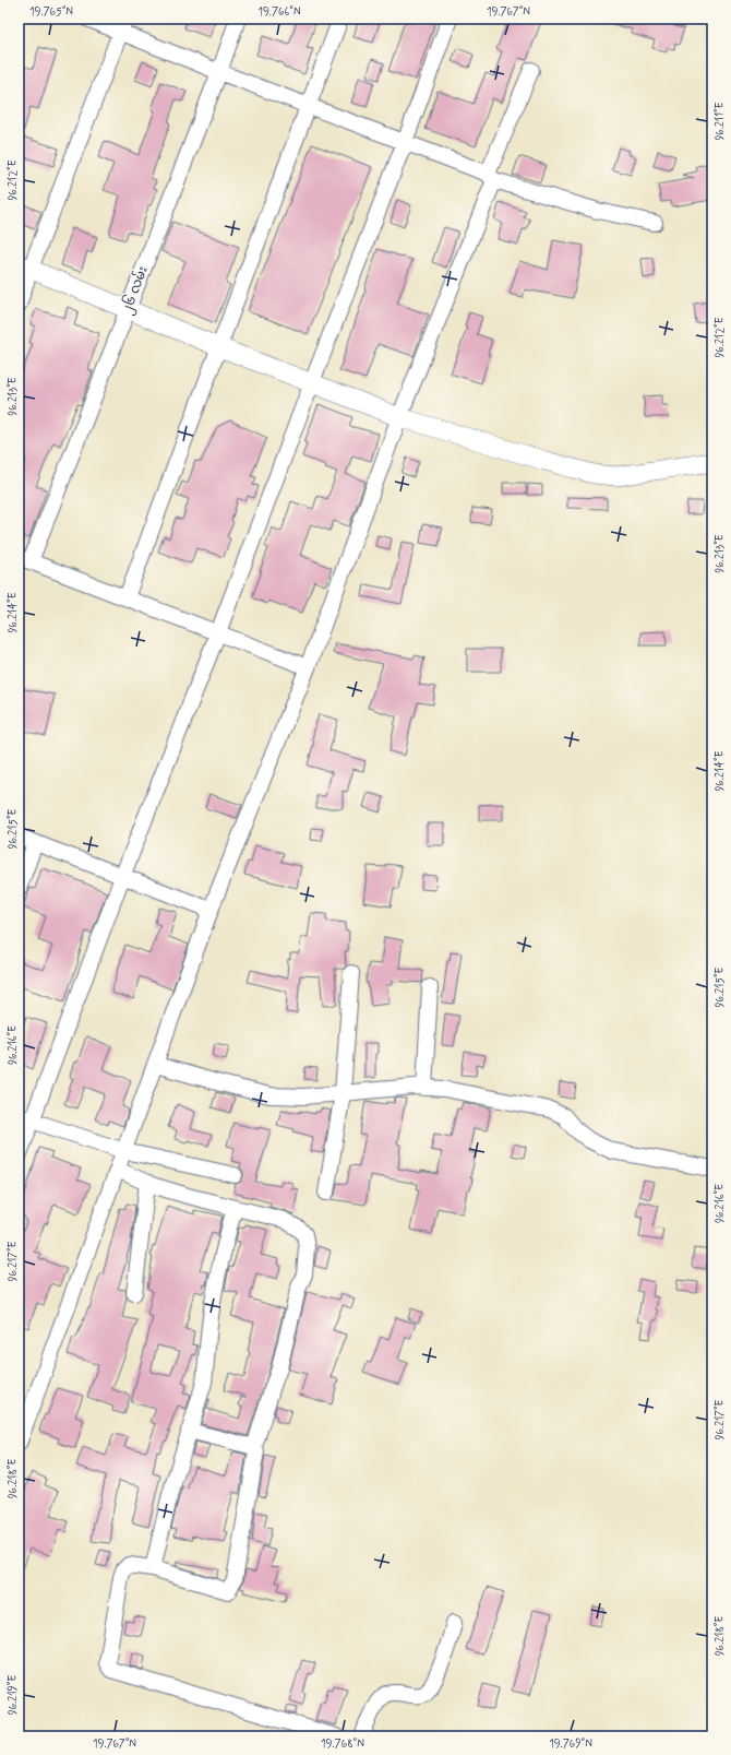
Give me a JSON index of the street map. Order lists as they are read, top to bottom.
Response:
{
  "streets": {
    "street": ["၂၆ လမ်း"]
  },
  "coordinates": [
    "19.765°N",
    "19.766°N",
    "19.767°N",
    "96.211°E",
    "96.212°E",
    "96.213°E",
    "96.214°E",
    "96.215°E",
    "96.216°E",
    "96.217°E",
    "96.218°E",
    "96.219°E",
    "19.768°N",
    "19.769°N"
  ]
}
